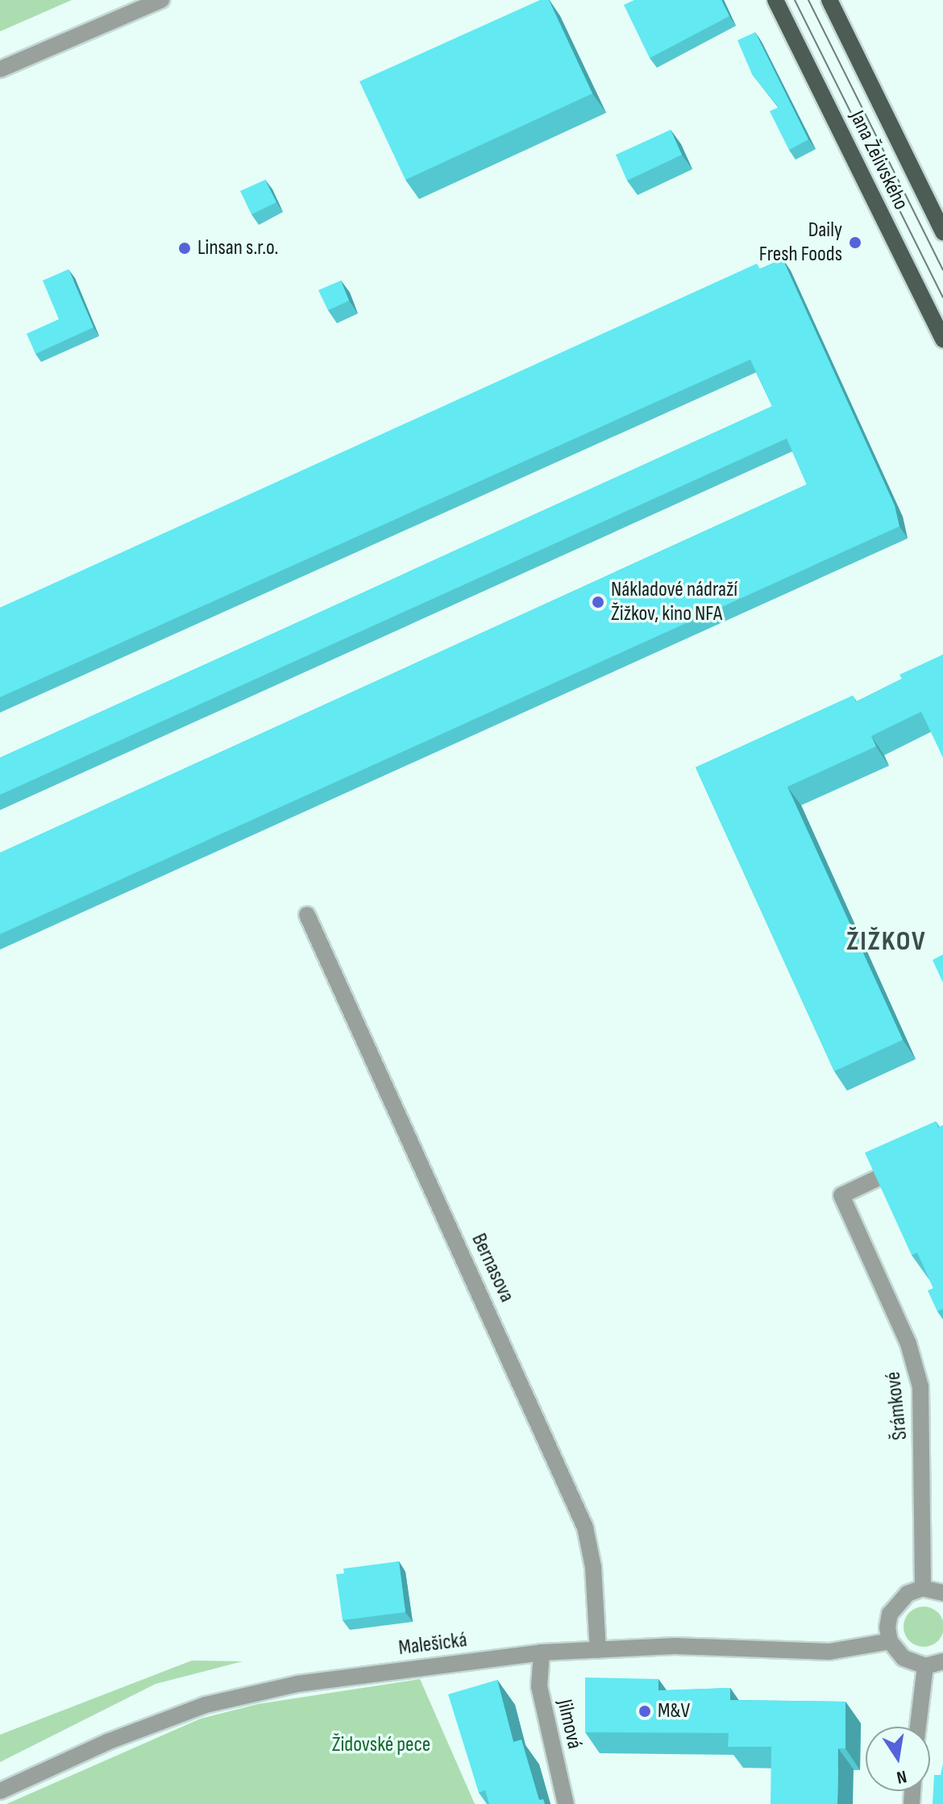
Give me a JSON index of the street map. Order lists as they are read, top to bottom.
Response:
{
  "streets": {
    "main road": ["Jana Želivského"],
    "street": [
      "Bernasova",
      "Šrámkové",
      "Malešická",
      "Jilmová"
    ]
  },
  "crossings": [
    ["Bernasova", "Malešická"],
    ["Malešická", "Jilmová"]
  ],
  "districts": ["ŽIŽKOV"],
  "parks": ["Židovské pece"],
  "places": [
    "Daily Fresh Foods",
    "Linsan s.r.o.",
    "Nákladové nádraží Žižkov, kino NFA",
    "M&V"
  ],
  "north": "bottom"
}
